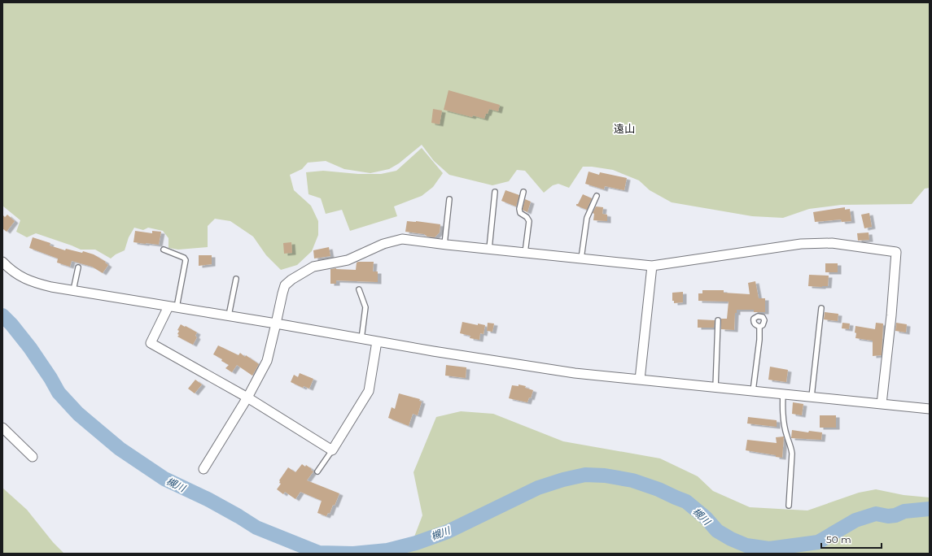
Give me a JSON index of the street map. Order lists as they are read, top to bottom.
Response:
{
  "districts": ["遠山"],
  "water": ["槻川"],
  "scale_bar": "50 m"
}
